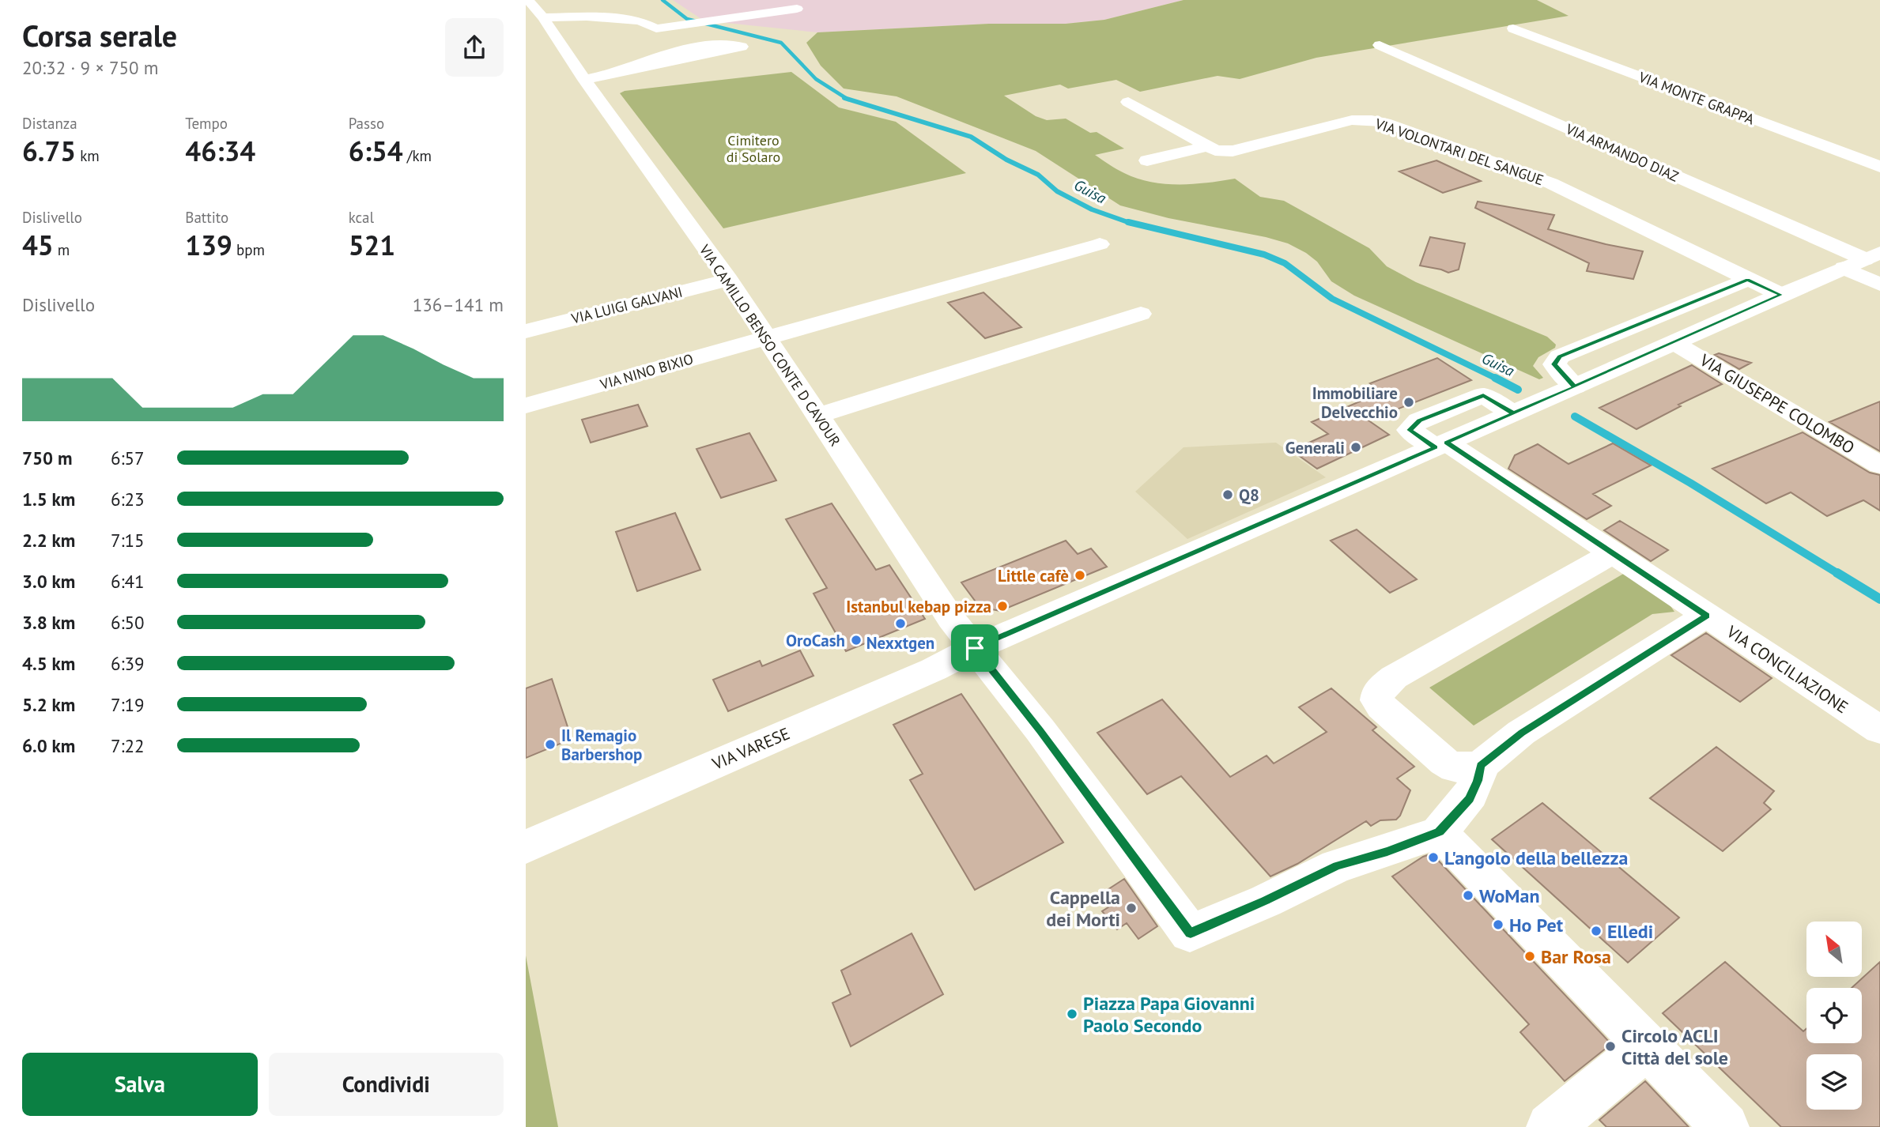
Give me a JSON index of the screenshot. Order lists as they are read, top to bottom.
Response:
{
  "streets": {
    "street": [
      "VIA MONTE GRAPPA",
      "VIA VOLONTARI DEL SANGUE",
      "VIA ARMANDO DIAZ",
      "VIA LUIGI GALVANI",
      "VIA CAMILLO BENSO CONTE D CAVOUR",
      "VIA NINO BIXIO",
      "VIA GIUSEPPE COLOMBO",
      "VIA CONCILIAZIONE",
      "VIA VARESE"
    ]
  },
  "crossings": [
    ["VIA VOLONTARI DEL SANGUE", "VIA VARESE"],
    ["VIA ARMANDO DIAZ", "VIA VARESE"],
    ["VIA LUIGI GALVANI", "VIA CAMILLO BENSO CONTE D CAVOUR"],
    ["VIA CAMILLO BENSO CONTE D CAVOUR", "VIA NINO BIXIO"],
    ["VIA CAMILLO BENSO CONTE D CAVOUR", "VIA VARESE"],
    ["VIA GIUSEPPE COLOMBO", "VIA VARESE"],
    ["VIA CONCILIAZIONE", "VIA VARESE"]
  ],
  "water": ["Guisa"],
  "parks": ["Cimitero di Solaro"],
  "places": [
    "Immobiliare Delvecchio",
    "Generali",
    "Q8",
    "Little cafè",
    "Istanbul kebap pizza",
    "Nexxtgen",
    "OroCash",
    "Il Remagio Barbershop",
    "L'angolo della bellezza",
    "WoMan",
    "Cappella dei Morti",
    "Ho Pet",
    "Elledi",
    "Bar Rosa",
    "Piazza Papa Giovanni Paolo Secondo",
    "Circolo ACLI Città del sole"
  ],
  "north": "top left",
  "page": {
    "heading": ["Corsa serale", "20:32 · 9 × 750 m"],
    "stats": [
      ["Distanza", "6.75 km"],
      ["Tempo", "46:34"],
      ["Passo", "6:54 /km"],
      ["Dislivello", "45 m"],
      ["Battito", "139 bpm"],
      ["kcal", "521"]
    ],
    "chart": ["Dislivello", "136–141 m"],
    "list": [
      {
        "name": "750 m",
        "note": "6:57"
      },
      {
        "name": "1.5 km",
        "note": "6:23"
      },
      {
        "name": "2.2 km",
        "note": "7:15"
      },
      {
        "name": "3.0 km",
        "note": "6:41"
      },
      {
        "name": "3.8 km",
        "note": "6:50"
      },
      {
        "name": "4.5 km",
        "note": "6:39"
      },
      {
        "name": "5.2 km",
        "note": "7:19"
      },
      {
        "name": "6.0 km",
        "note": "7:22"
      }
    ],
    "buttons": ["Salva", "Condividi"]
  }
}
